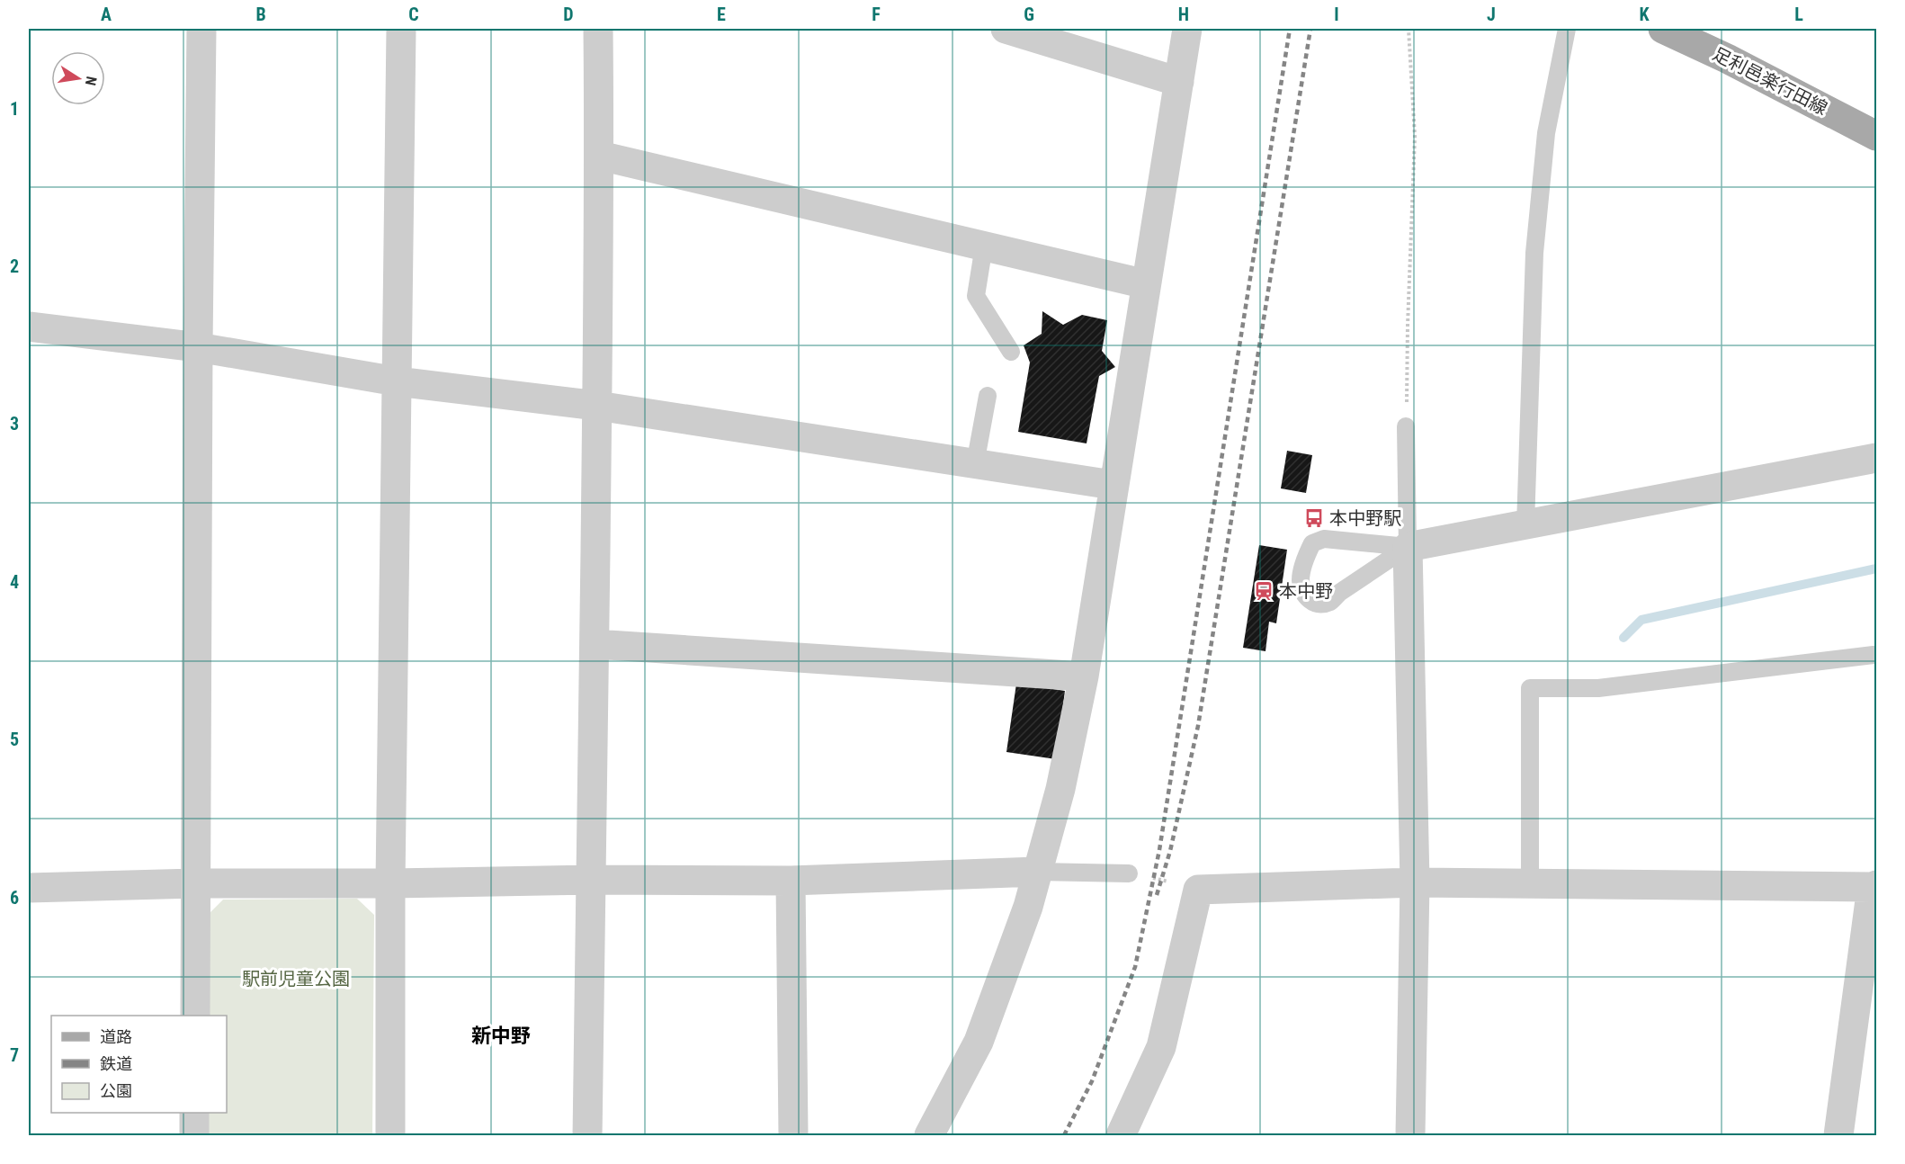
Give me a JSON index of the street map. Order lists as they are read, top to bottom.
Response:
{
  "streets": {
    "main road": ["足利邑楽行田線"]
  },
  "districts": ["新中野"],
  "parks": ["駅前児童公園"],
  "places": {
    "bus stop": ["本中野駅"],
    "station": ["本中野"]
  },
  "legend": ["道路", "鉄道", "公園"],
  "north": "right",
  "grid": {
    "columns": [
      "A",
      "B",
      "C",
      "D",
      "E",
      "F",
      "G",
      "H",
      "I",
      "J",
      "K",
      "L"
    ],
    "rows": [
      "1",
      "2",
      "3",
      "4",
      "5",
      "6",
      "7"
    ]
  }
}
